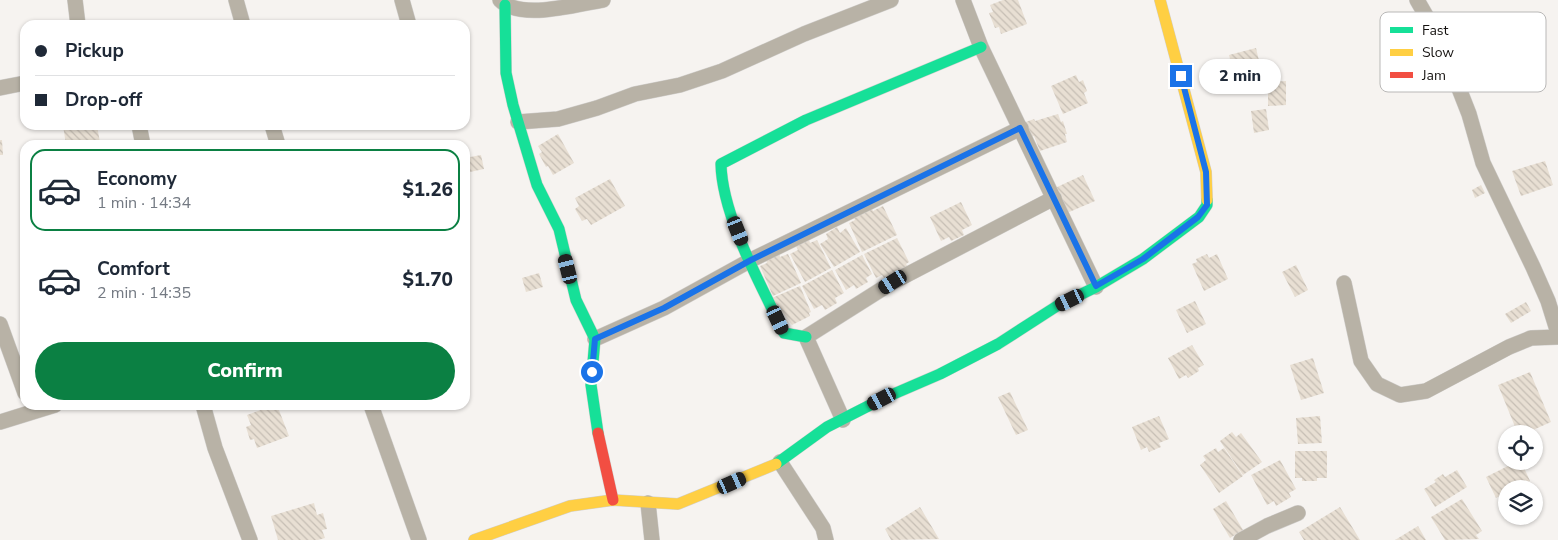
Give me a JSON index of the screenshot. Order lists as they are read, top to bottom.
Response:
{
  "legend": ["Fast", "Slow", "Jam"],
  "page": {
    "banner": ["Pickup", "Drop-off"],
    "bubble": "2 min",
    "list": [
      {
        "name": "Economy",
        "note": "1 min · 14:34",
        "value": "$1.26"
      },
      {
        "name": "Comfort",
        "note": "2 min · 14:35",
        "value": "$1.70"
      }
    ],
    "buttons": "Confirm"
  }
}
